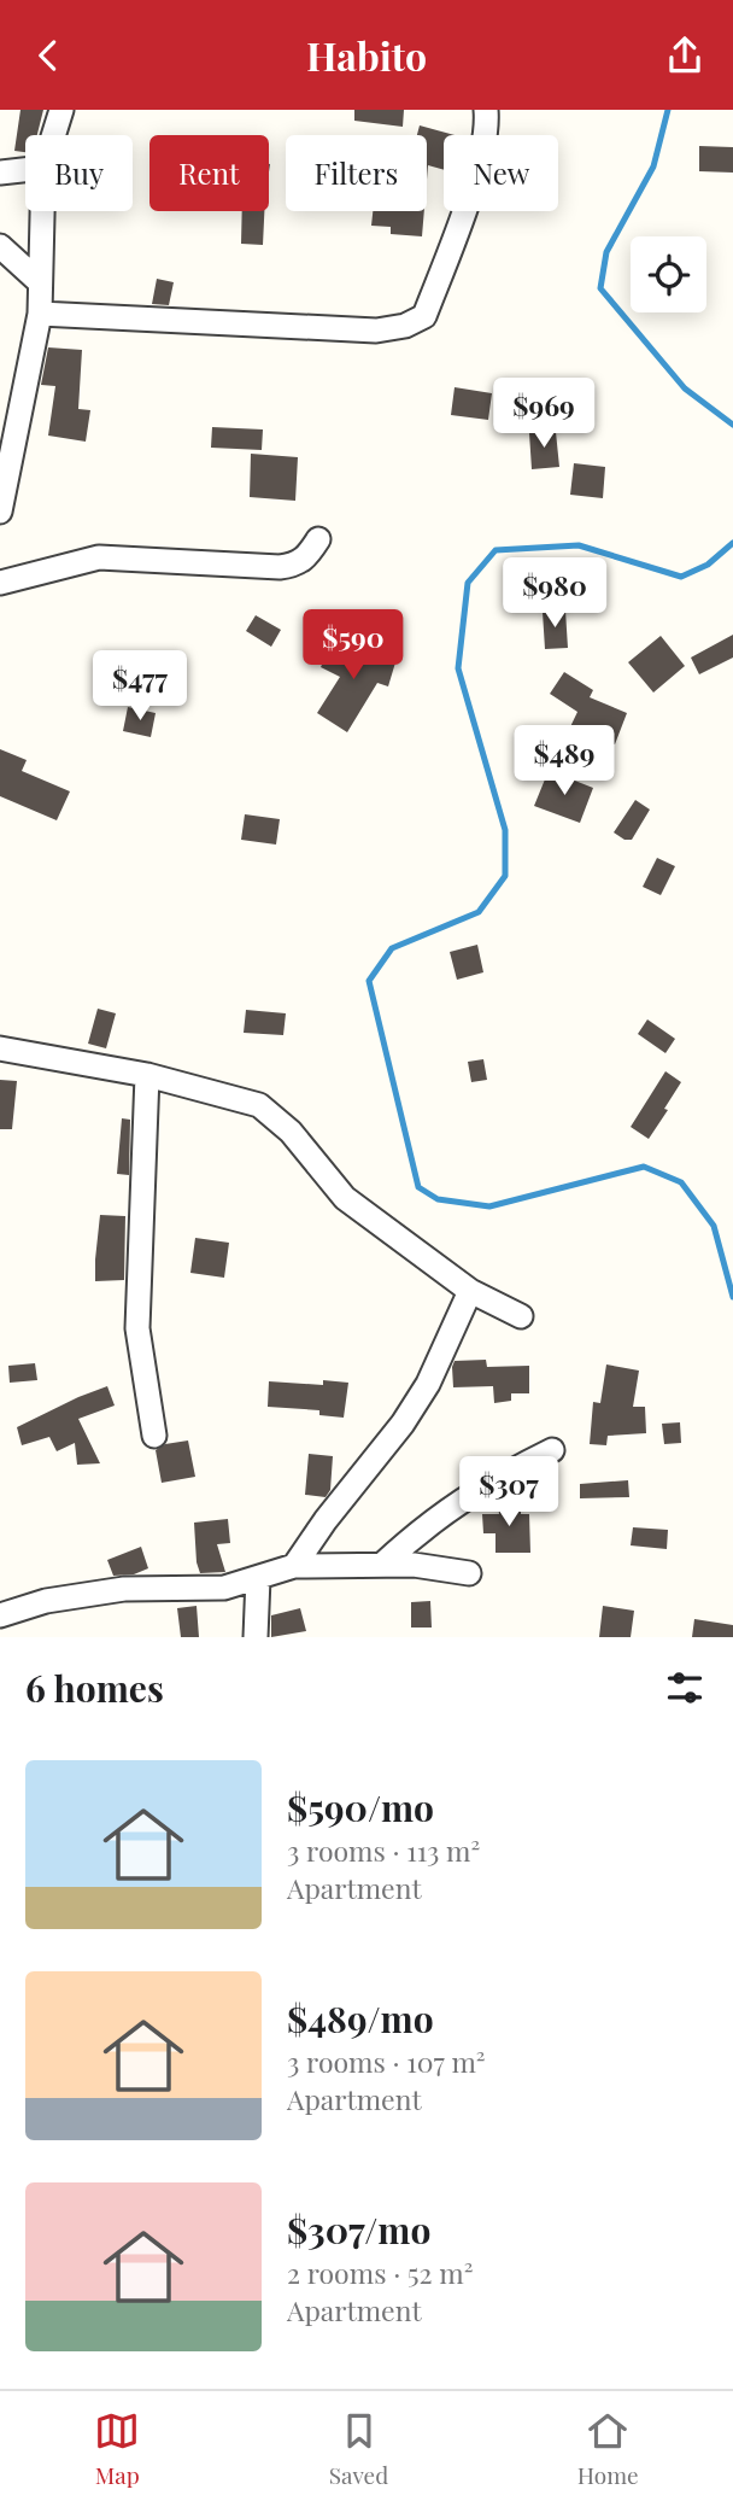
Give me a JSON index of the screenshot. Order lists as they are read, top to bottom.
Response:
{
  "page": {
    "header": "Habito",
    "chip": [
      "Buy",
      "Rent",
      "Filters",
      "New"
    ],
    "price": [
      "$969",
      "$980",
      "$590",
      "$477",
      "$489",
      "$307"
    ],
    "heading": "6 homes",
    "list": [
      {
        "name": "$590/mo",
        "note": "3 rooms · 113 m² · Apartment"
      },
      {
        "name": "$489/mo",
        "note": "3 rooms · 107 m² · Apartment"
      },
      {
        "name": "$307/mo",
        "note": "2 rooms · 52 m² · Apartment"
      }
    ],
    "tabs": ["Map", "Saved", "Home"]
  }
}
